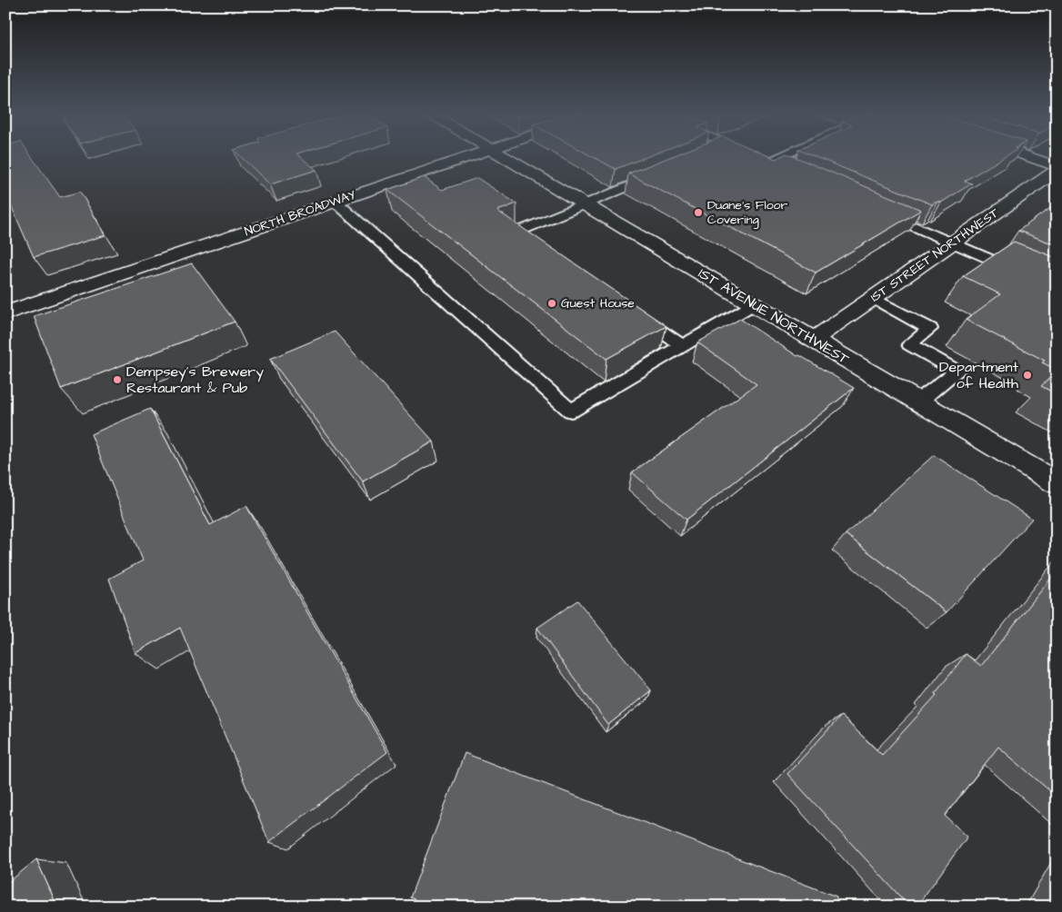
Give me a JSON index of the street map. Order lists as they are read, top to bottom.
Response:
{
  "streets": {
    "street": ["NORTH BROADWAY", "1ST STREET NORTHWEST", "1ST AVENUE NORTHWEST"]
  },
  "crossings": [
    ["1ST STREET NORTHWEST", "1ST AVENUE NORTHWEST"]
  ],
  "places": [
    "Duane's Floor Covering",
    "Guest House",
    "Department of Health",
    "Dempsey's Brewery Restaurant & Pub"
  ]
}
